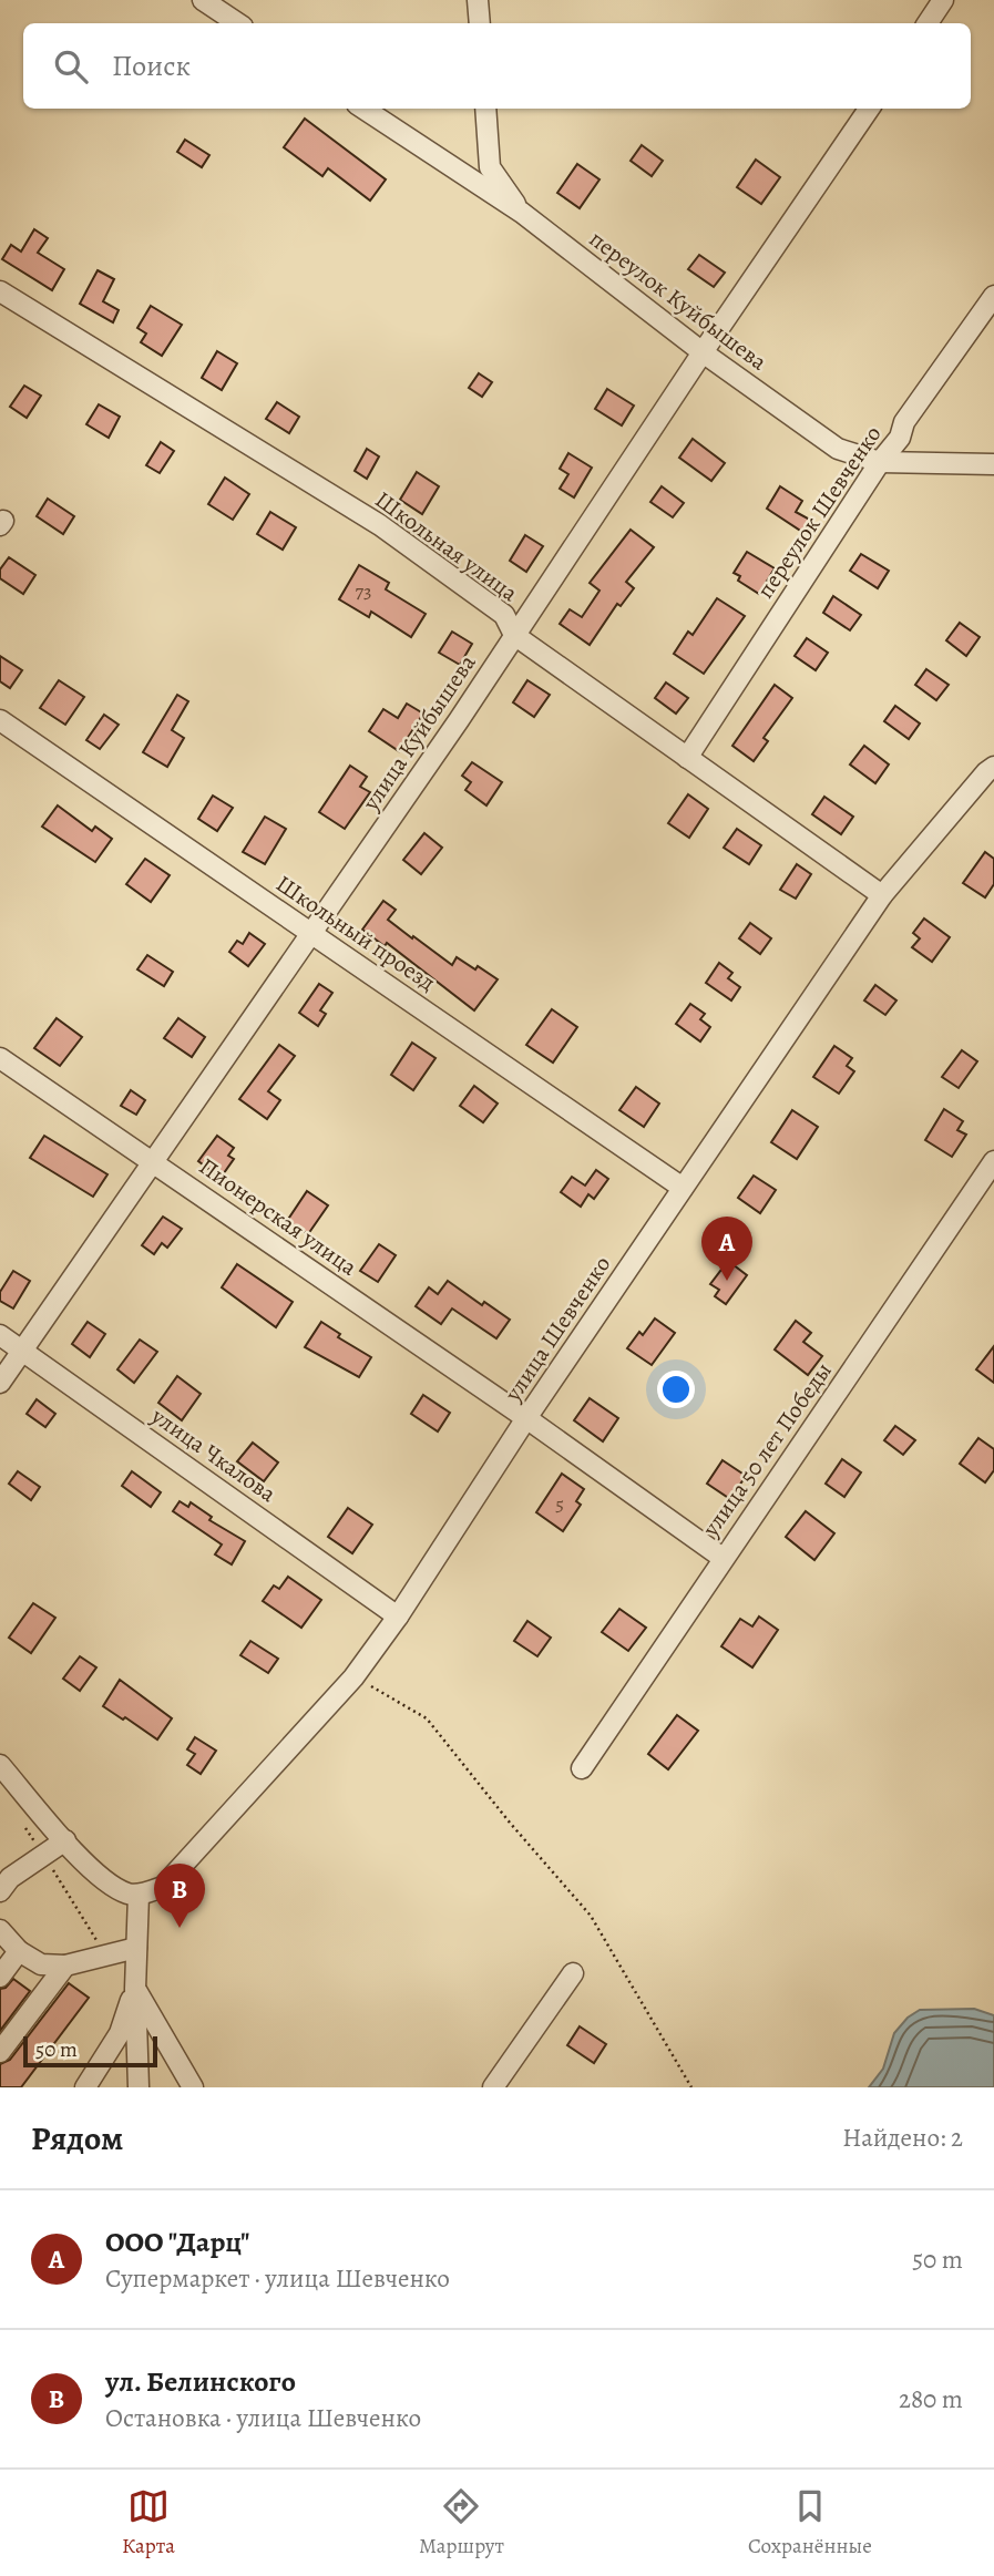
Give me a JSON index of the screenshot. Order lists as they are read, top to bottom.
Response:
{
  "streets": {
    "street": [
      "переулок Куйбышева",
      "переулок Шевченко",
      "Школьная улица",
      "улица Куйбышева",
      "Школьный проезд",
      "Пионерская улица",
      "улица Шевченко",
      "улица 50 лет Победы",
      "улица Чкалова"
    ]
  },
  "crossings": [
    ["переулок Куйбышева", "переулок Шевченко"],
    ["переулок Куйбышева", "улица Куйбышева"],
    ["переулок Шевченко", "Школьная улица"],
    ["Школьная улица", "улица Куйбышева"],
    ["Школьная улица", "улица Шевченко"],
    ["улица Куйбышева", "Школьный проезд"],
    ["улица Куйбышева", "Пионерская улица"],
    ["улица Куйбышева", "улица Чкалова"],
    ["Школьный проезд", "улица Шевченко"],
    ["Пионерская улица", "улица Шевченко"],
    ["Пионерская улица", "улица 50 лет Победы"],
    ["улица Шевченко", "улица Чкалова"]
  ],
  "house_numbers": ["73", "5"],
  "scale_bar": "50 m",
  "page": {
    "search": "Поиск",
    "pins": ["A", "B"],
    "scale": "50 m",
    "heading": ["Рядом", "Найдено: 2"],
    "list": [
      {
        "mark": "A",
        "name": "ООО \"Дарц\"",
        "note": "Супермаркет · улица Шевченко",
        "value": "50 m"
      },
      {
        "mark": "B",
        "name": "ул. Белинского",
        "note": "Остановка · улица Шевченко",
        "value": "280 m"
      }
    ],
    "nav": ["Карта", "Маршрут", "Сохранённые"]
  }
}
